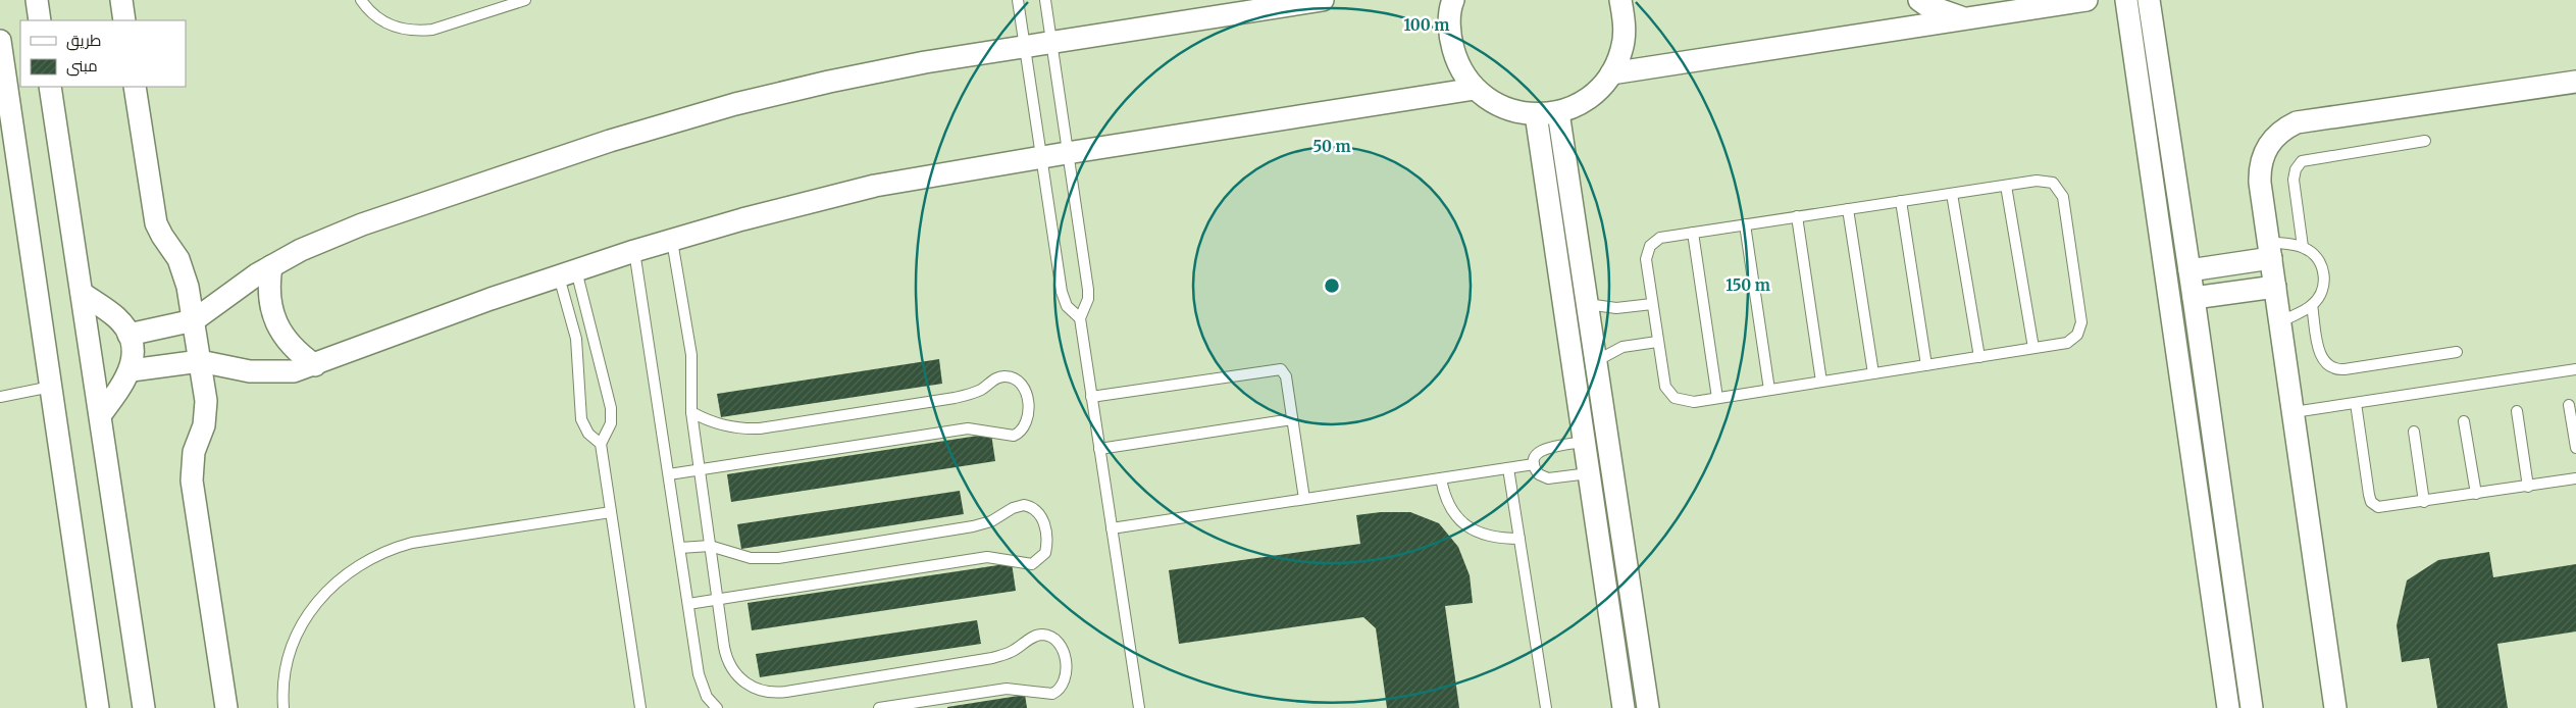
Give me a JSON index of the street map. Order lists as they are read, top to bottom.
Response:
{
  "legend": ["طريق", "مبنى"],
  "rings": ["100 m", "50 m", "150 m"]
}
